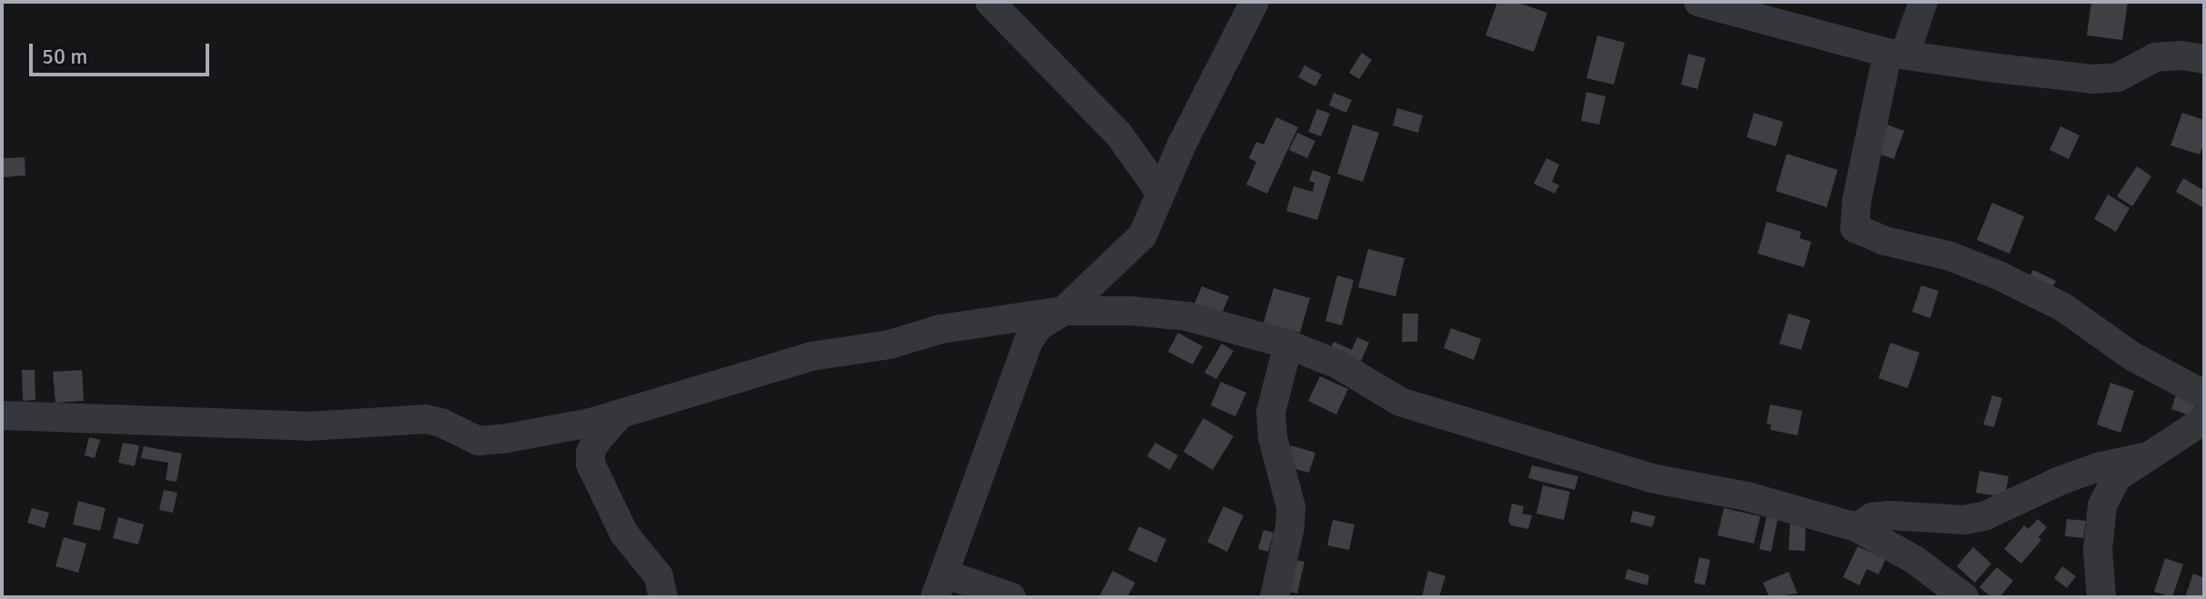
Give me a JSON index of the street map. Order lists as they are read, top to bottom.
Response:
{
  "scale_bar": "50 m"
}
